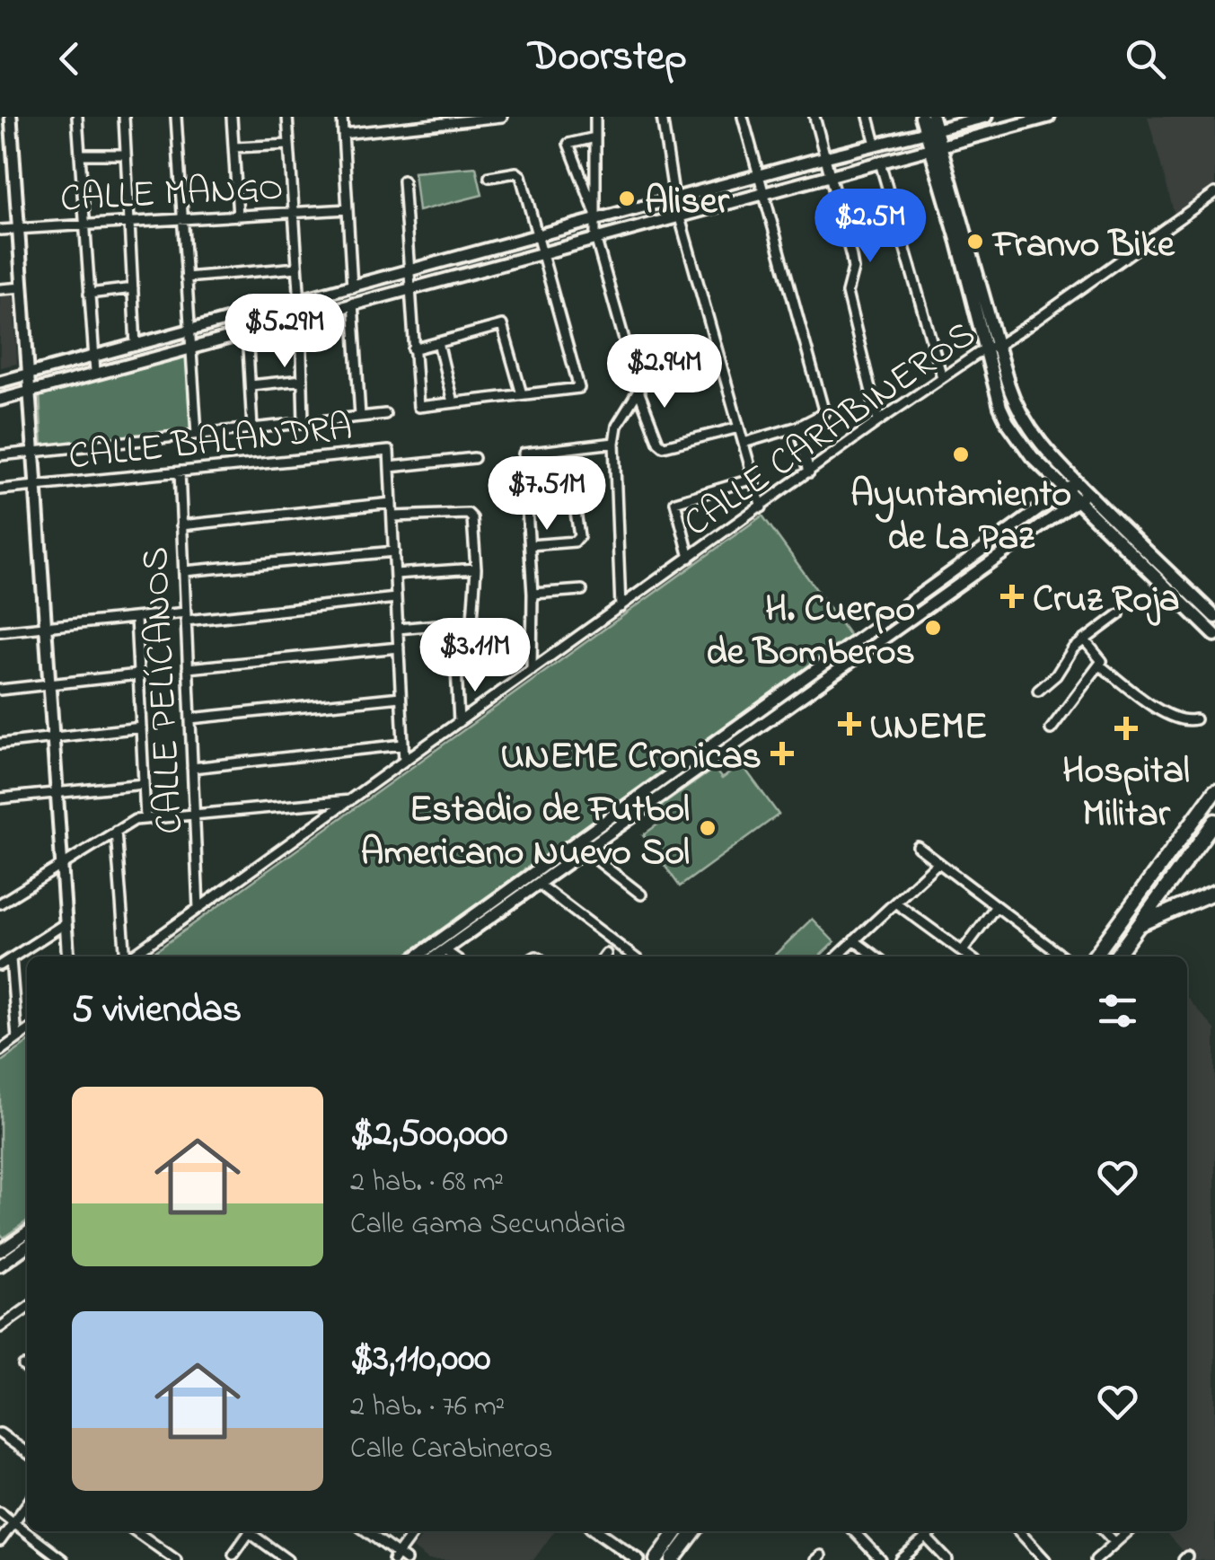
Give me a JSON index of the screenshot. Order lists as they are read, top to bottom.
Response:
{
  "streets": {
    "street": [
      "CALLE MANGO",
      "CALLE CARABINEROS",
      "CALLE BALANDRA",
      "CALLE PELÍCANOS"
    ]
  },
  "crossings": [
    ["CALLE CARABINEROS", "CALLE PELÍCANOS"],
    ["CALLE BALANDRA", "CALLE PELÍCANOS"]
  ],
  "places": {
    "other": [
      "Aliser",
      "Franvo Bike",
      "Ayuntamiento de La Paz",
      "H. Cuerpo de Bomberos",
      "Estadio de Futbol Americano Nuevo Sol"
    ],
    "health": [
      "Cruz Roja",
      "UNEME",
      "Hospital Militar",
      "UNEME Cronicas"
    ]
  },
  "page": {
    "header": "Doorstep",
    "price": [
      "$2.5M",
      "$5.29M",
      "$2.94M",
      "$7.51M",
      "$3.11M"
    ],
    "heading": "5 viviendas",
    "list": [
      {
        "name": "$2,500,000",
        "note": "2 hab. · 68 m² · Calle Gama Secundaria"
      },
      {
        "name": "$3,110,000",
        "note": "2 hab. · 76 m² · Calle Carabineros"
      }
    ]
  }
}
